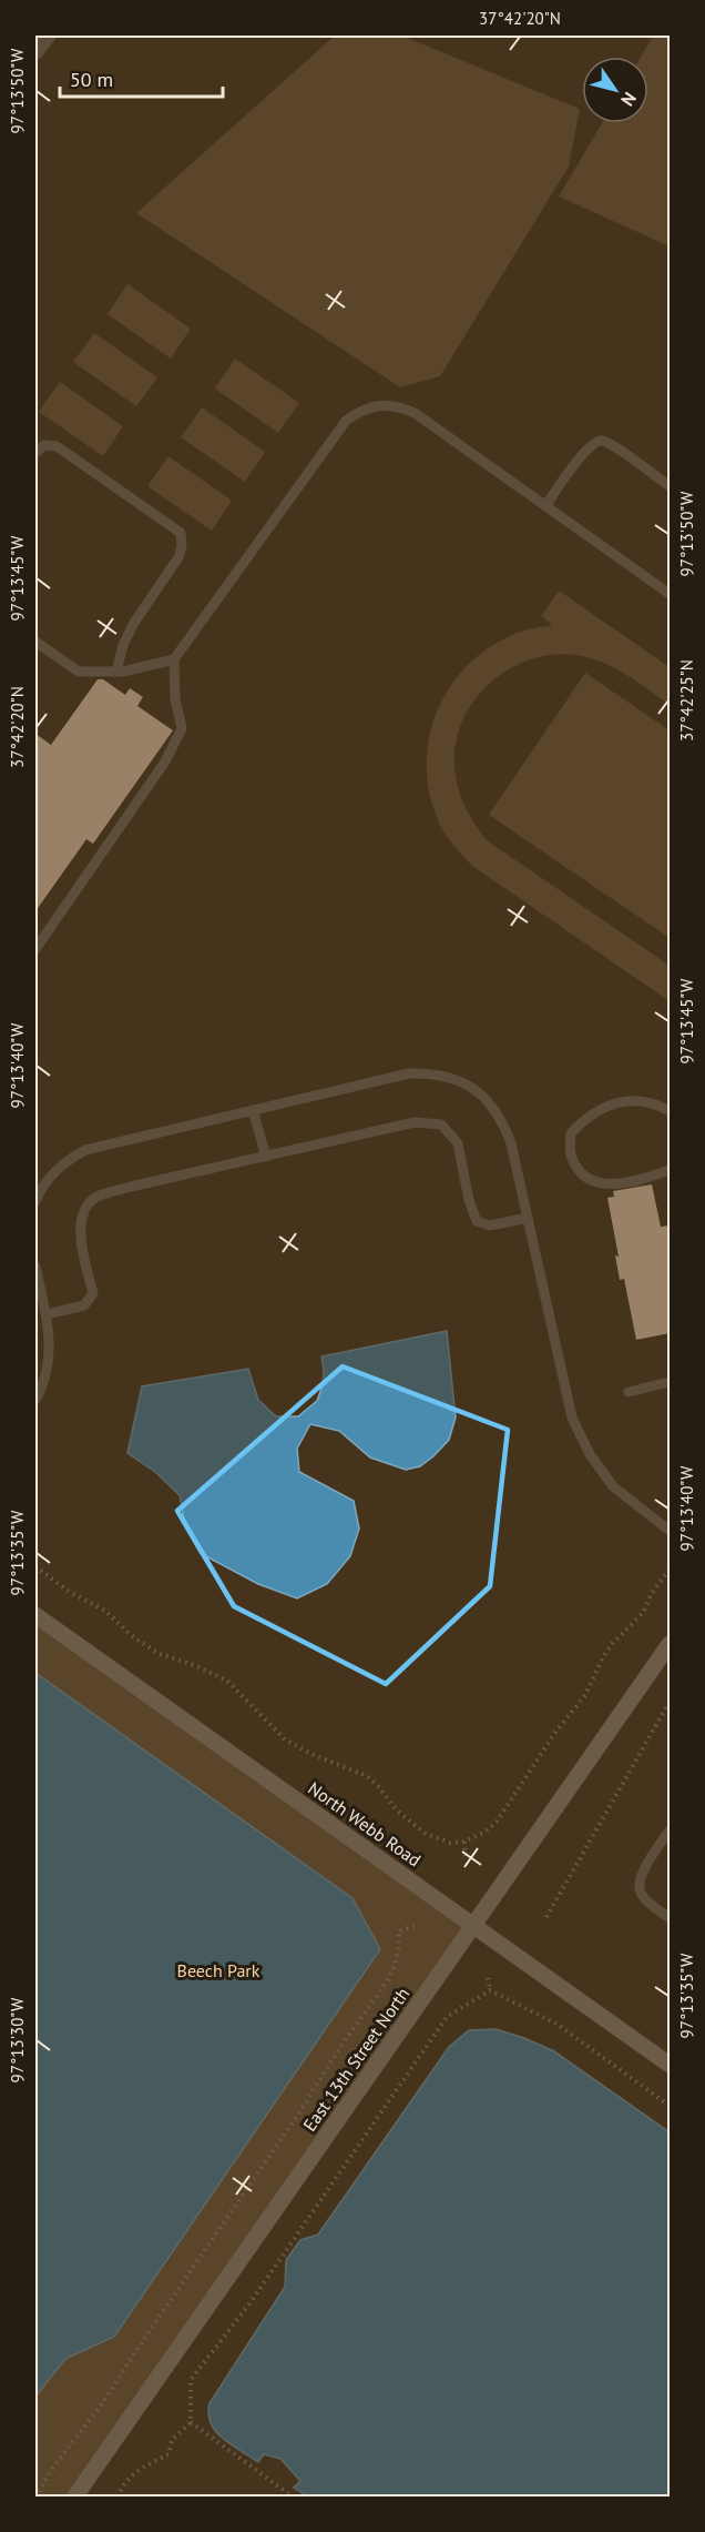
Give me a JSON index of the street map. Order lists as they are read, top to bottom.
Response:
{
  "streets": {
    "main road": ["North Webb Road", "East 13th Street North"]
  },
  "crossings": [
    ["North Webb Road", "East 13th Street North"]
  ],
  "parks": ["Beech Park"],
  "scale_bar": "50 m",
  "north": "bottom right",
  "coordinates": [
    "37°42'20\"N",
    "97°13'50\"W",
    "97°13'45\"W",
    "37°42'25\"N",
    "97°13'40\"W",
    "97°13'35\"W",
    "97°13'30\"W"
  ]
}
